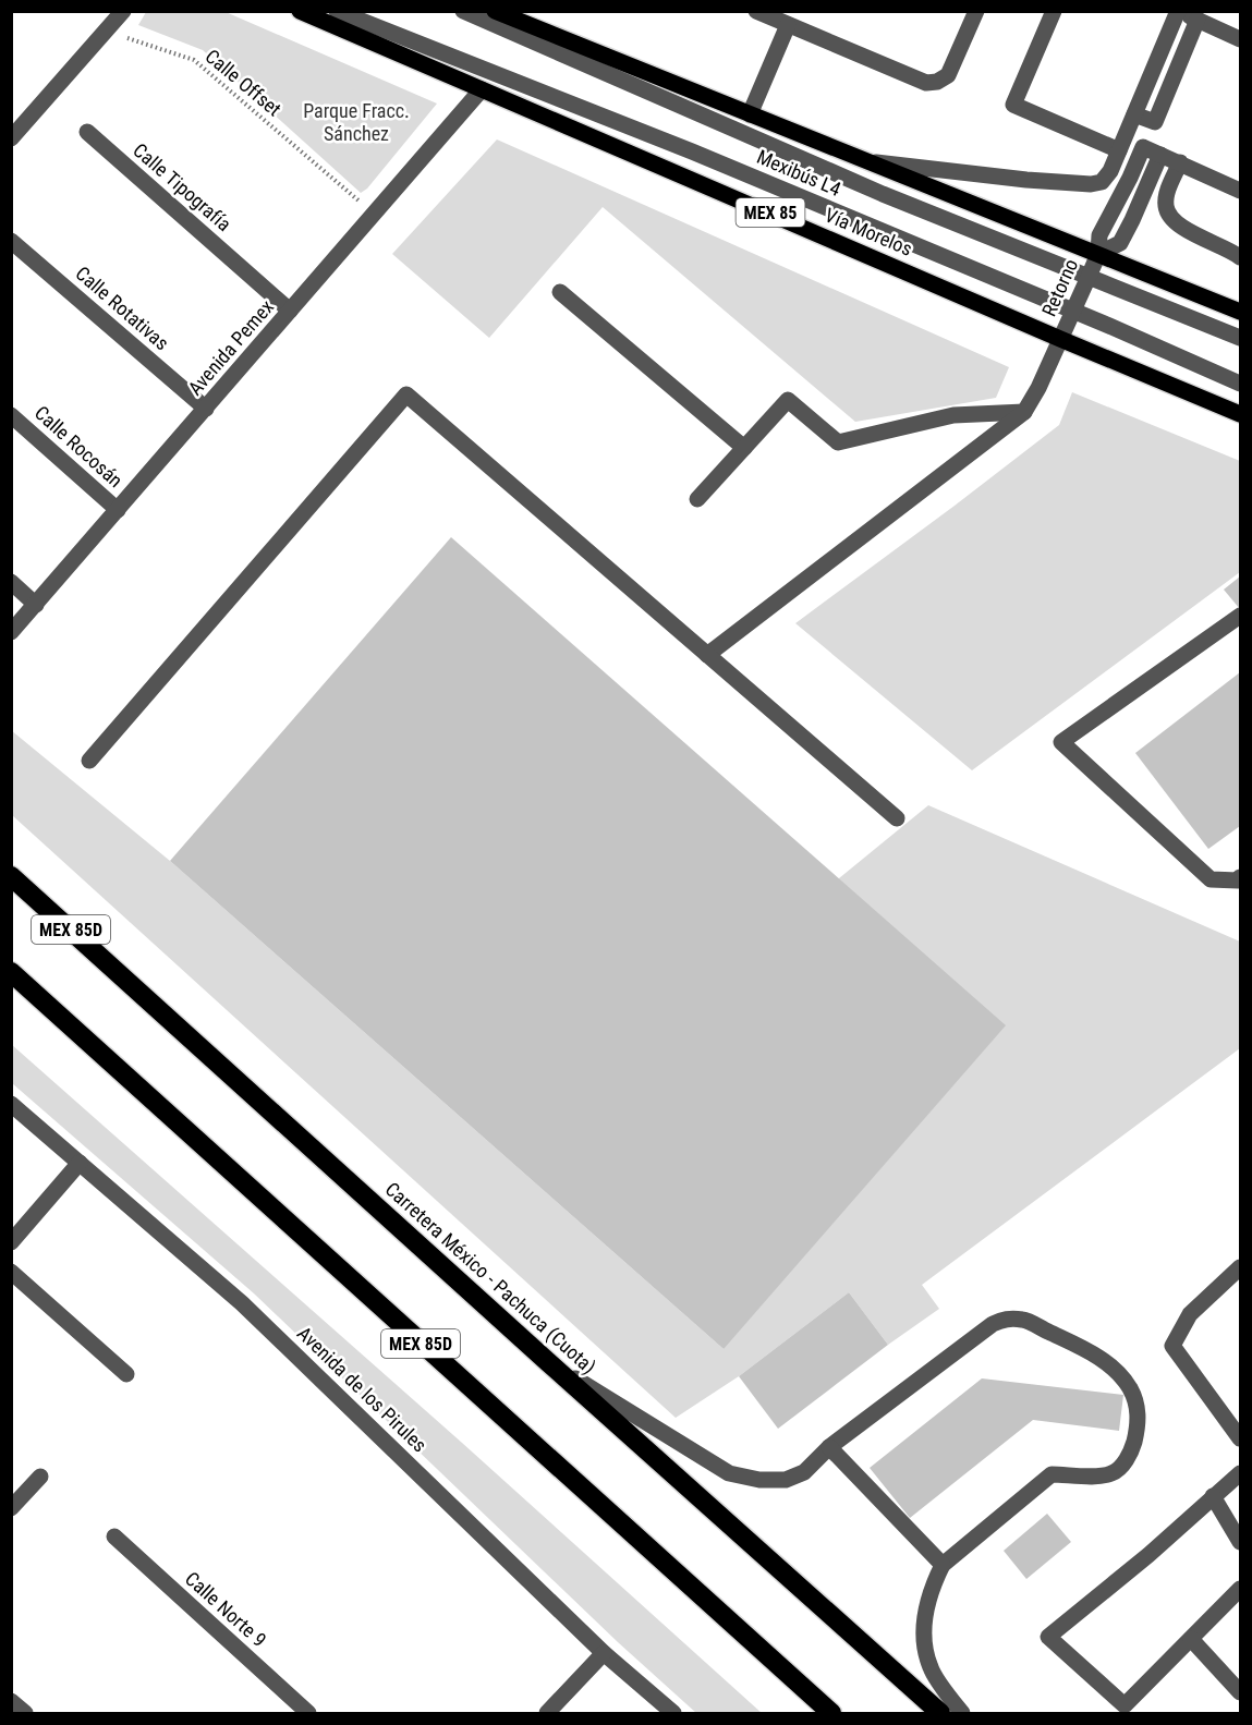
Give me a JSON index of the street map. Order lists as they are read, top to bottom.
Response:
{
  "streets": {
    "highway": ["MEX 85D", "Carretera México - Pachuca (Cuota)"],
    "main road": ["MEX 85", "Vía Morelos"],
    "street": [
      "Mexibús L4",
      "Calle Tipografía",
      "Retorno",
      "Calle Rotativas",
      "Avenida Pemex",
      "Calle Rocosán",
      "Avenida de los Pirules",
      "Calle Norte 9"
    ],
    "path": ["Calle Offset"]
  },
  "crossings": [
    ["Calle Offset", "Avenida Pemex"],
    ["Mexibús L4", "Retorno"],
    ["Calle Tipografía", "Avenida Pemex"],
    ["Vía Morelos", "Retorno"],
    ["Vía Morelos", "Avenida Pemex"],
    ["Calle Rotativas", "Avenida Pemex"],
    ["Avenida Pemex", "Calle Rocosán"]
  ],
  "parks": ["Parque Fracc. Sánchez"]
}
